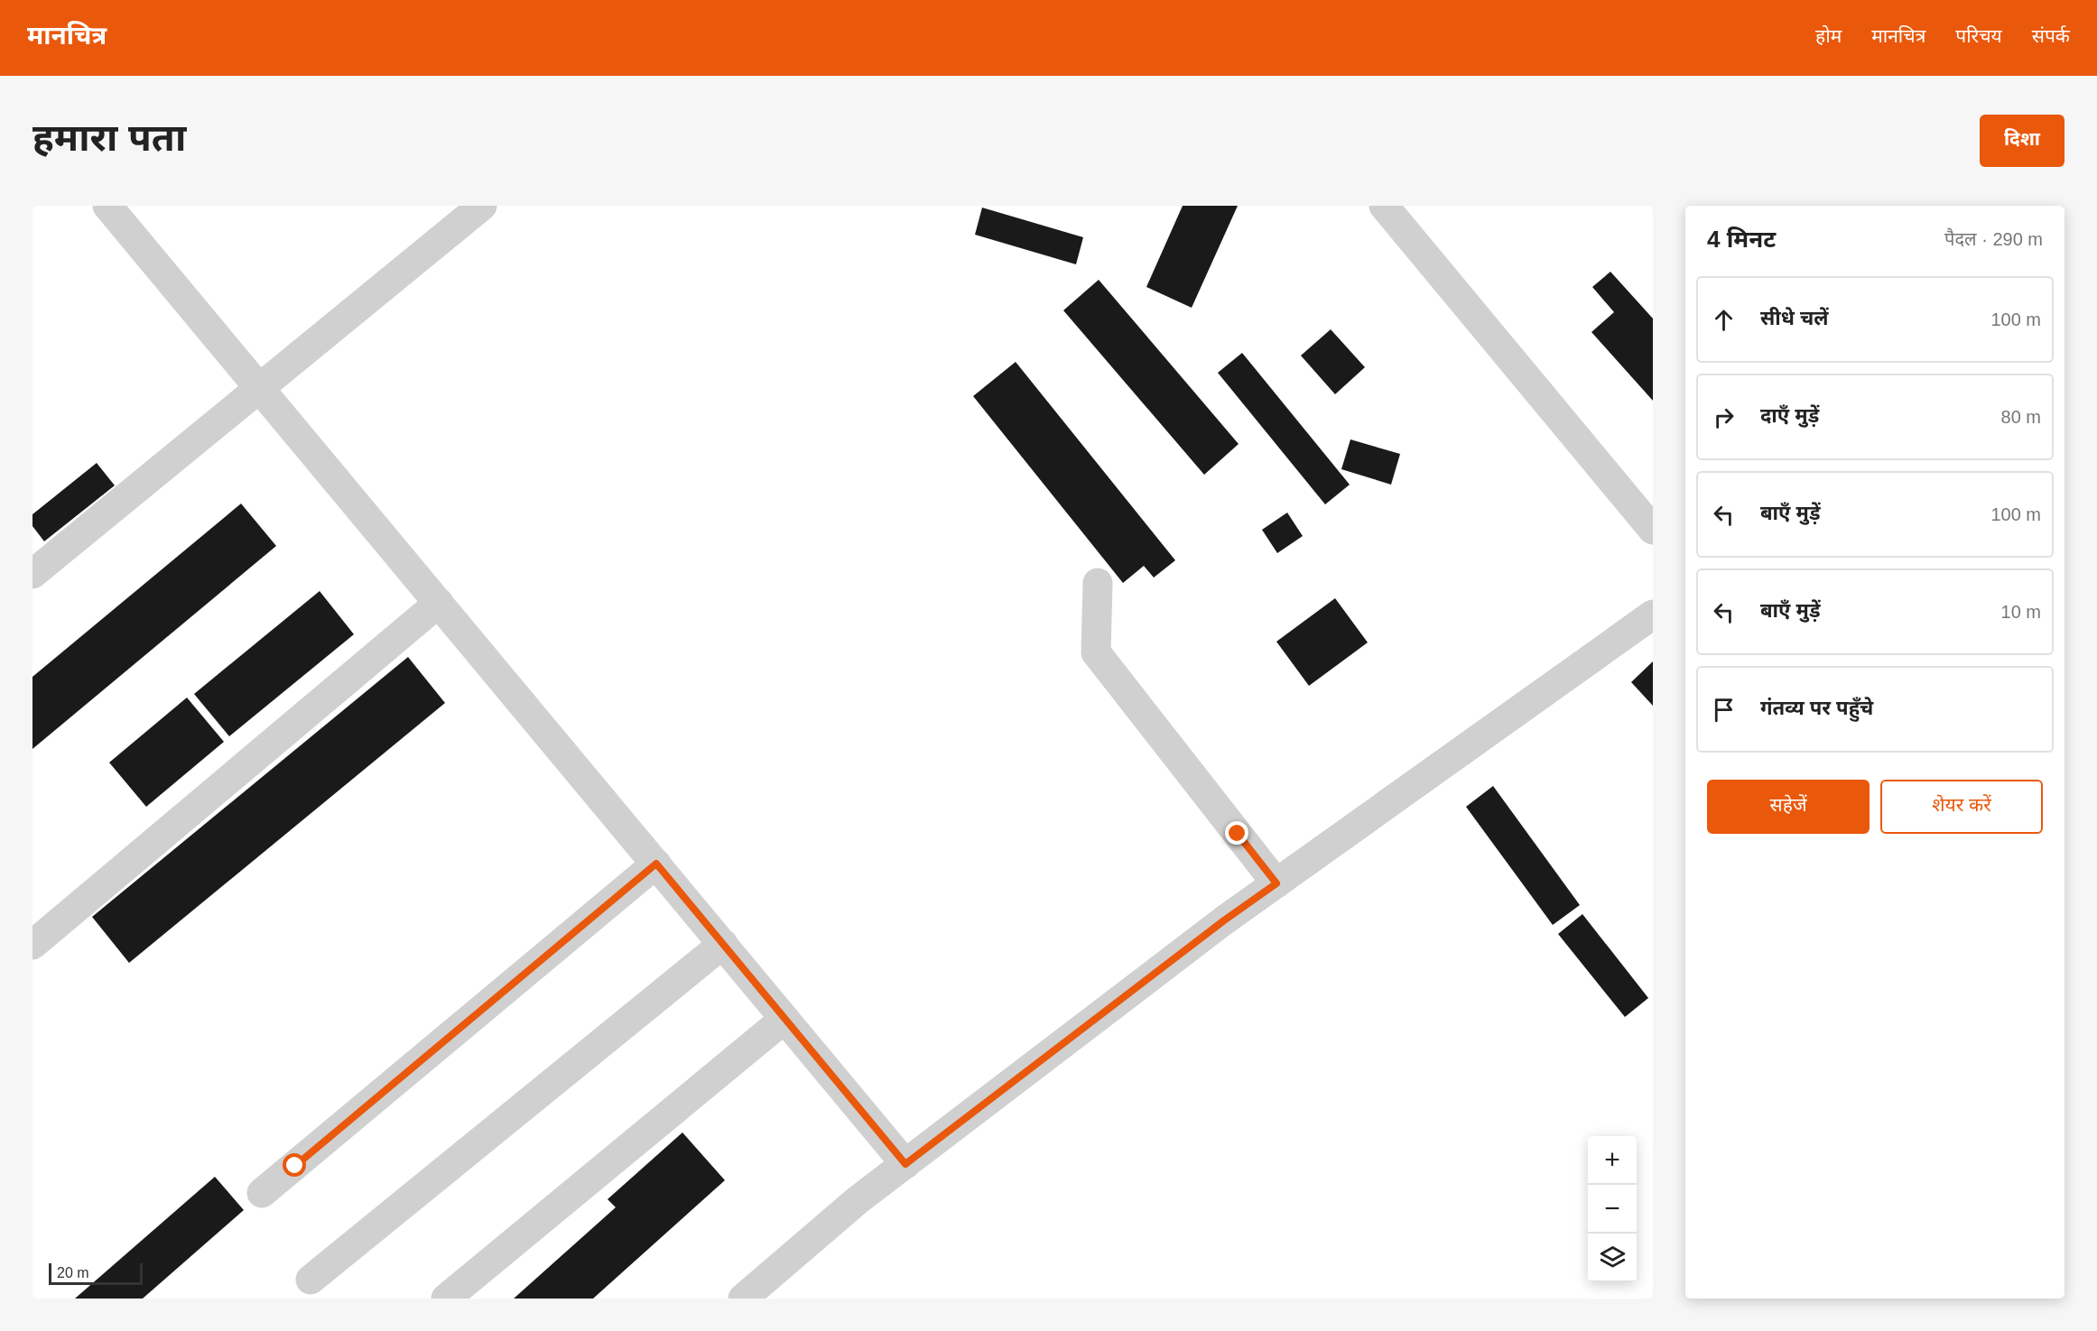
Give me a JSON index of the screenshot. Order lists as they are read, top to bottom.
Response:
{
  "scale_bar": "20 m",
  "page": {
    "header": "मानचित्र",
    "nav": [
      "होम",
      "मानचित्र",
      "परिचय",
      "संपर्क"
    ],
    "buttons": [
      "दिशा",
      ["सहेजें", "शेयर करें"]
    ],
    "title": "हमारा पता",
    "heading": ["4 मिनट", "पैदल · 290 m"],
    "list": [
      ["सीधे चलें", "100 m"],
      ["दाएँ मुड़ें", "80 m"],
      ["बाएँ मुड़ें", "100 m"],
      ["बाएँ मुड़ें", "10 m"],
      "गंतव्य पर पहुँचे"
    ],
    "map_buttons": ["+", "−"],
    "scale": "20 m"
  }
}
